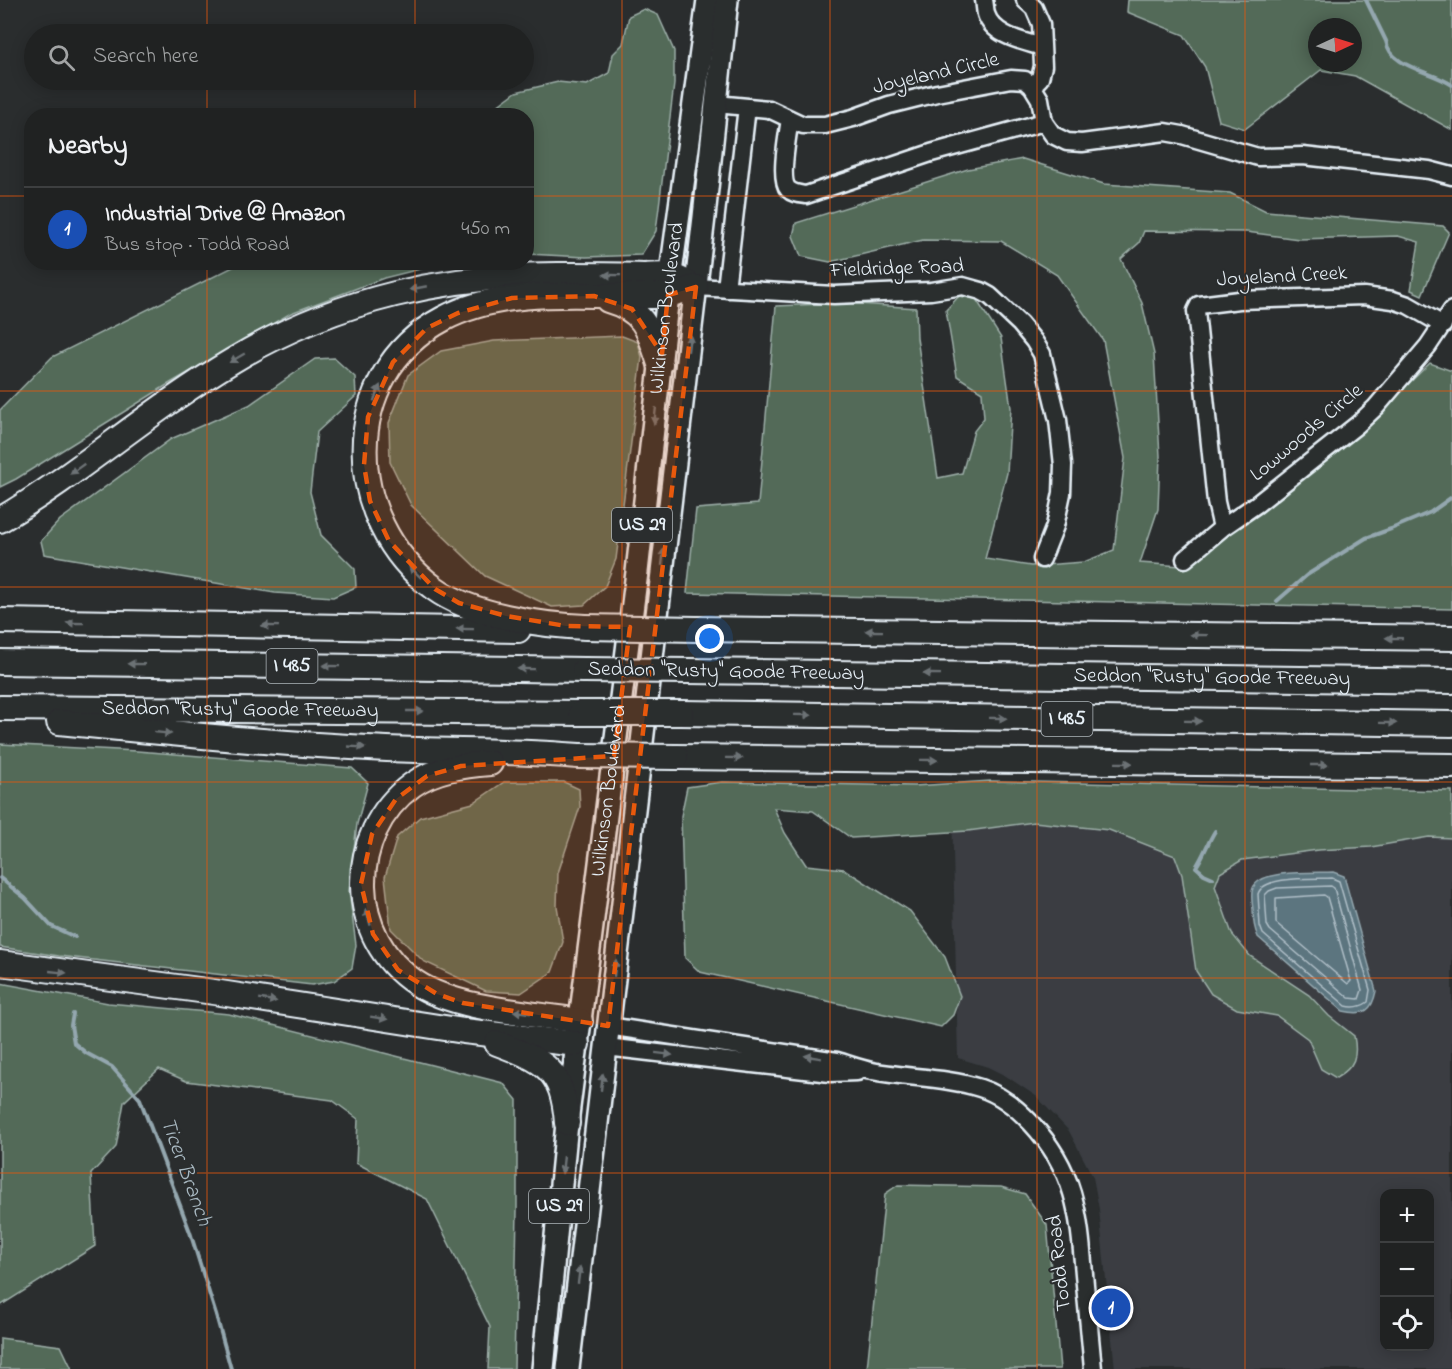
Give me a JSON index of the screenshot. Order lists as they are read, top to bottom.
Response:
{
  "streets": {
    "highway": ["I 485", "Seddon \"Rusty\" Goode Freeway"],
    "main road": ["Wilkinson Boulevard", "US 29"],
    "street": [
      "Joyeland Circle",
      "Fieldridge Road",
      "Joyeland Creek",
      "Lowwoods Circle",
      "Todd Road"
    ]
  },
  "crossings": [
    ["Joyeland Circle", "Wilkinson Boulevard"],
    ["Fieldridge Road", "Wilkinson Boulevard"],
    ["Joyeland Creek", "Lowwoods Circle"],
    ["Wilkinson Boulevard", "Todd Road"]
  ],
  "water": ["Ticer Branch"],
  "north": "right",
  "page": {
    "search": "Search here",
    "heading": "Nearby",
    "list": [
      {
        "mark": "1",
        "name": "Industrial Drive @ Amazon",
        "note": "Bus stop · Todd Road",
        "value": "450 m"
      }
    ],
    "map_buttons": ["+", "−"],
    "pins": "1"
  }
}
